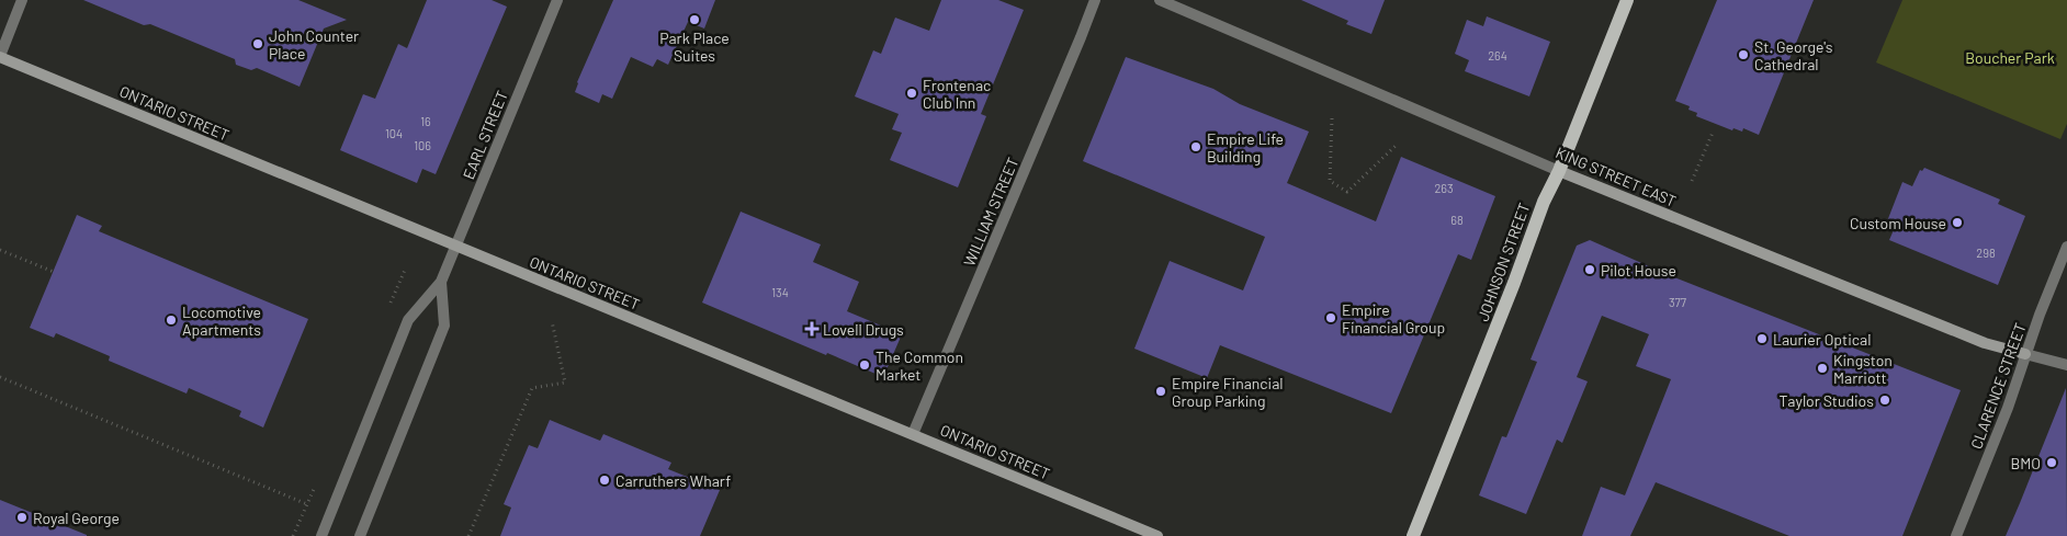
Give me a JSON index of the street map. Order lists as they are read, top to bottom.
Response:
{
  "streets": {
    "main road": ["ONTARIO STREET", "KING STREET EAST", "JOHNSON STREET"],
    "street": ["EARL STREET", "WILLIAM STREET", "CLARENCE STREET"]
  },
  "crossings": [
    ["ONTARIO STREET", "EARL STREET"],
    ["ONTARIO STREET", "WILLIAM STREET"],
    ["KING STREET EAST", "JOHNSON STREET"],
    ["KING STREET EAST", "CLARENCE STREET"]
  ],
  "parks": ["Boucher Park"],
  "places": {
    "other": [
      "Park Place Suites",
      "John Counter Place",
      "St. George's Cathedral",
      "Frontenac Club Inn",
      "Empire Life Building",
      "Custom House",
      "Pilot House",
      "Empire Financial Group",
      "Locomotive Apartments",
      "Laurier Optical",
      "The Common Market",
      "Kingston Marriott",
      "Empire Financial Group Parking",
      "Taylor Studios",
      "BMO",
      "Carruthers Wharf",
      "Royal George"
    ],
    "health": ["Lovell Drugs"]
  },
  "house_numbers": [
    "264",
    "16",
    "104",
    "106",
    "263",
    "68",
    "298",
    "134",
    "377"
  ]
}
